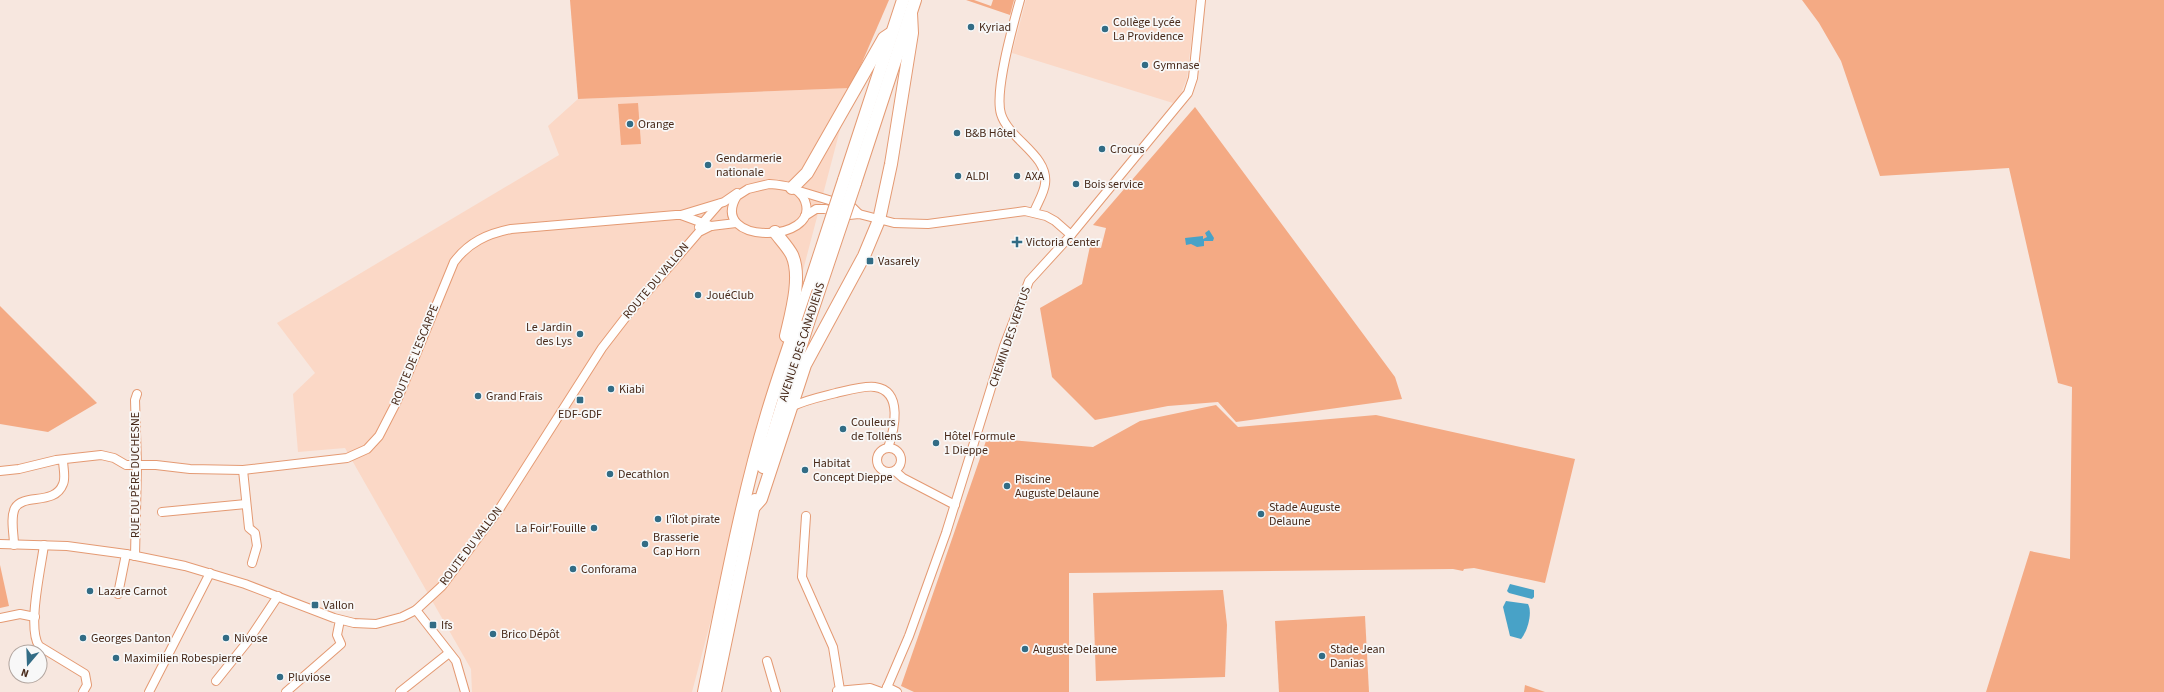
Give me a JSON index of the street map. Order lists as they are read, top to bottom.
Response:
{
  "streets": {
    "main road": ["AVENUE DES CANADIENS"],
    "street": [
      "ROUTE DU VALLON",
      "CHEMIN DES VERTUS",
      "ROUTE DE L'ESCARPE",
      "RUE DU PÈRE DUCHESNE"
    ]
  },
  "crossings": [
    ["ROUTE DU VALLON", "RUE DU PÈRE DUCHESNE"],
    ["ROUTE DE L'ESCARPE", "RUE DU PÈRE DUCHESNE"]
  ],
  "places": {
    "other": [
      "Kyriad",
      "Collège Lycée La Providence",
      "Gymnase",
      "Orange",
      "B&B Hôtel",
      "Crocus",
      "Gendarmerie nationale",
      "ALDI",
      "AXA",
      "Bois service",
      "JouéClub",
      "Le Jardin des Lys",
      "Kiabi",
      "Grand Frais",
      "Couleurs de Tollens",
      "Hôtel Formule 1 Dieppe",
      "Habitat Concept Dieppe",
      "Decathlon",
      "Piscine Auguste Delaune",
      "Stade Auguste Delaune",
      "l'îlot pirate",
      "La Foir'Fouille",
      "Brasserie Cap Horn",
      "Conforama",
      "Lazare Carnot",
      "Brico Dépôt",
      "Georges Danton",
      "Nivose",
      "Auguste Delaune",
      "Stade Jean Danias",
      "Maximilien Robespierre",
      "Pluviose"
    ],
    "health": ["Victoria Center"],
    "transit": [
      "Vasarely",
      "EDF-GDF",
      "Vallon",
      "Ifs"
    ]
  },
  "north": "bottom"
}
